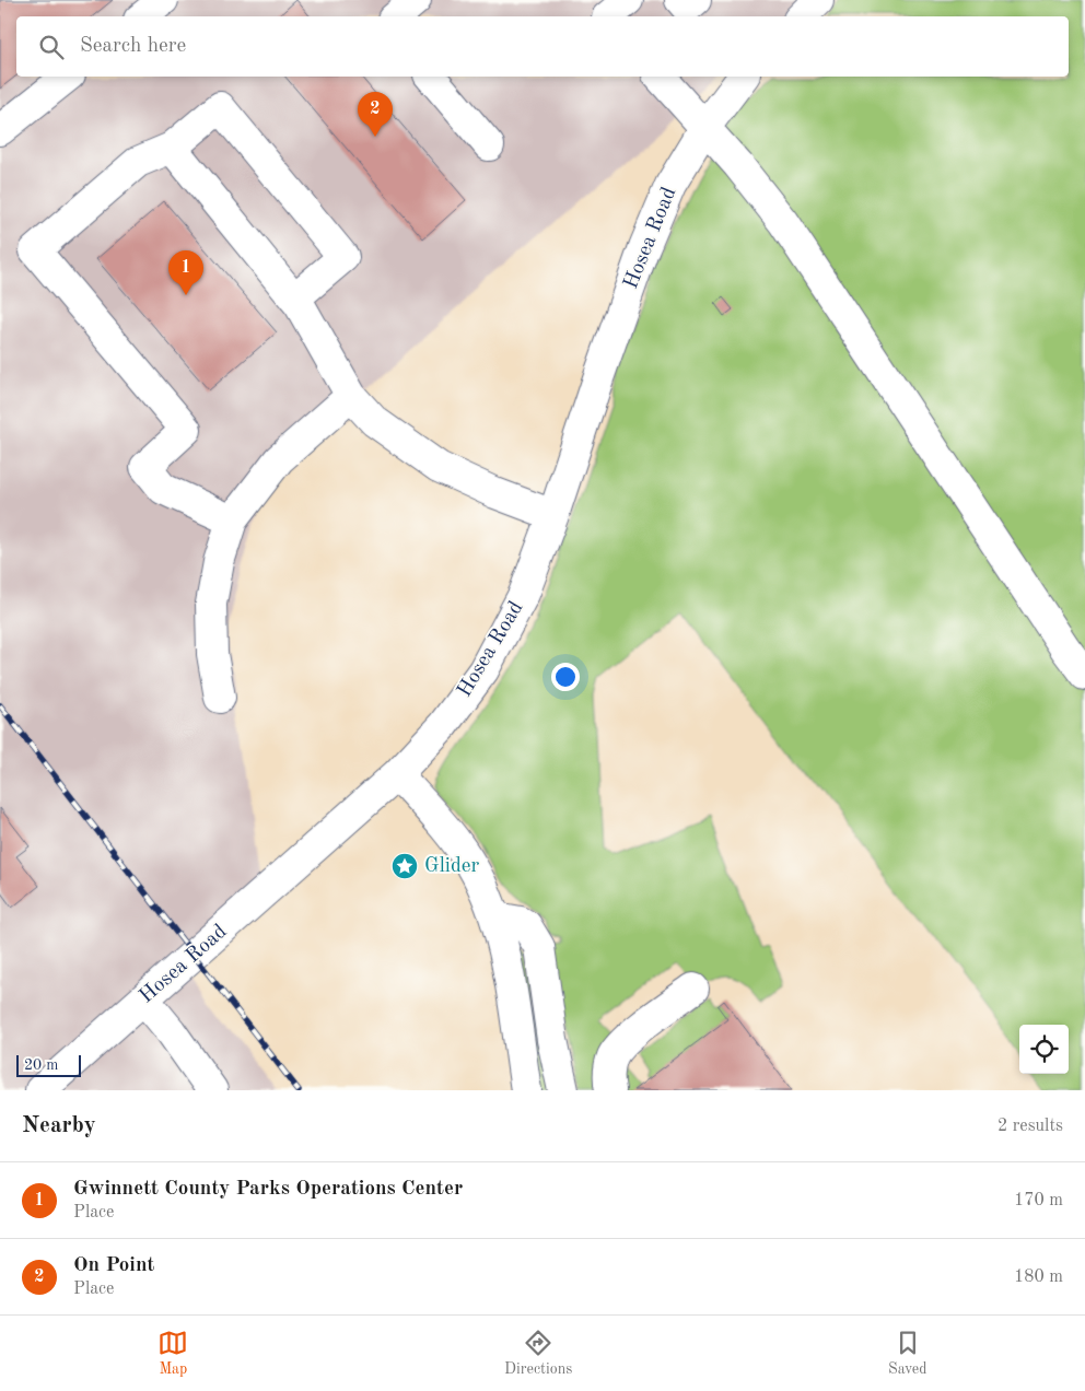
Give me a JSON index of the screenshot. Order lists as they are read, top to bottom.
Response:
{
  "streets": {
    "street": ["Hosea Road"]
  },
  "places": {
    "place": ["Glider"]
  },
  "scale_bar": "20 m",
  "page": {
    "search": "Search here",
    "pins": ["2", "1"],
    "scale": "20 m",
    "heading": ["Nearby", "2 results"],
    "list": [
      {
        "mark": "1",
        "name": "Gwinnett County Parks Operations Center",
        "note": "Place",
        "value": "170 m"
      },
      {
        "mark": "2",
        "name": "On Point",
        "note": "Place",
        "value": "180 m"
      }
    ],
    "nav": ["Map", "Directions", "Saved"]
  }
}
